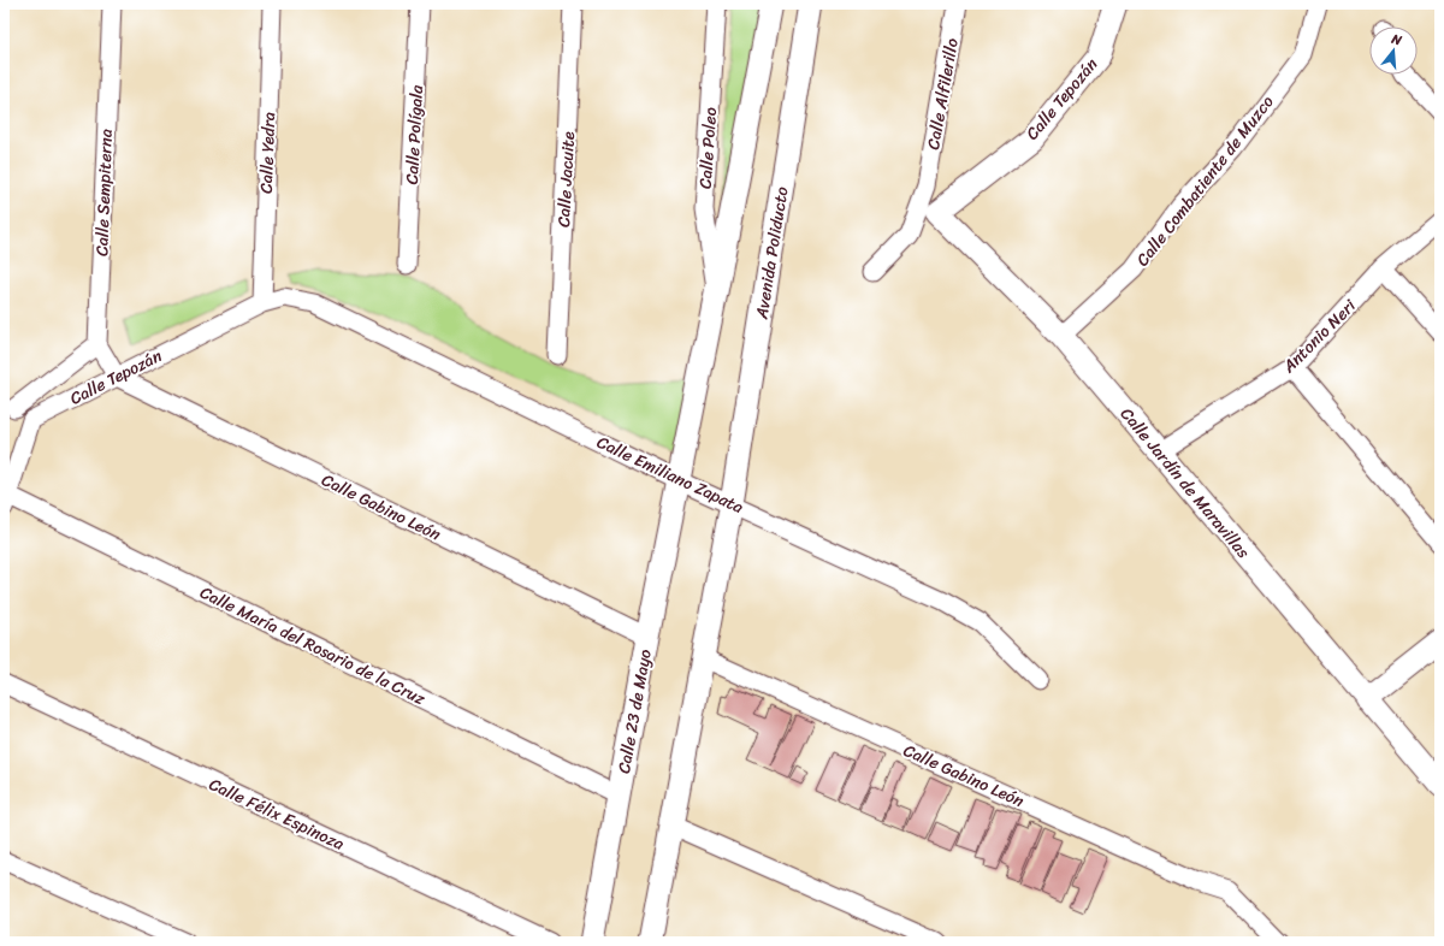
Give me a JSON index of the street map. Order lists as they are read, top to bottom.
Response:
{
  "streets": {
    "street": [
      "Calle Alfilerillo",
      "Calle Tepozán",
      "Calle Polígala",
      "Calle Poleo",
      "Calle Yedra",
      "Calle Jacuite",
      "Calle Combatiente de Muzco",
      "Calle Sempiterna",
      "Avenida Poliducto",
      "Antonio Neri",
      "Calle Emiliano Zapata",
      "Calle Jardín de Maravillas",
      "Calle Gabino León",
      "Calle María del Rosario de la Cruz",
      "Calle 23 de Mayo",
      "Calle Félix Espinoza"
    ]
  },
  "crossings": [
    ["Calle Alfilerillo", "Calle Jardín de Maravillas"],
    ["Calle Tepozán", "Calle Yedra"],
    ["Calle Tepozán", "Calle Sempiterna"],
    ["Calle Tepozán", "Calle Emiliano Zapata"],
    ["Calle Tepozán", "Calle Jardín de Maravillas"],
    ["Calle Tepozán", "Calle Gabino León"],
    ["Calle Combatiente de Muzco", "Calle Jardín de Maravillas"],
    ["Avenida Poliducto", "Calle Emiliano Zapata"],
    ["Antonio Neri", "Calle Jardín de Maravillas"],
    ["Calle Emiliano Zapata", "Calle 23 de Mayo"],
    ["Calle Gabino León", "Calle 23 de Mayo"],
    ["Calle María del Rosario de la Cruz", "Calle 23 de Mayo"]
  ],
  "north": "top"
}
